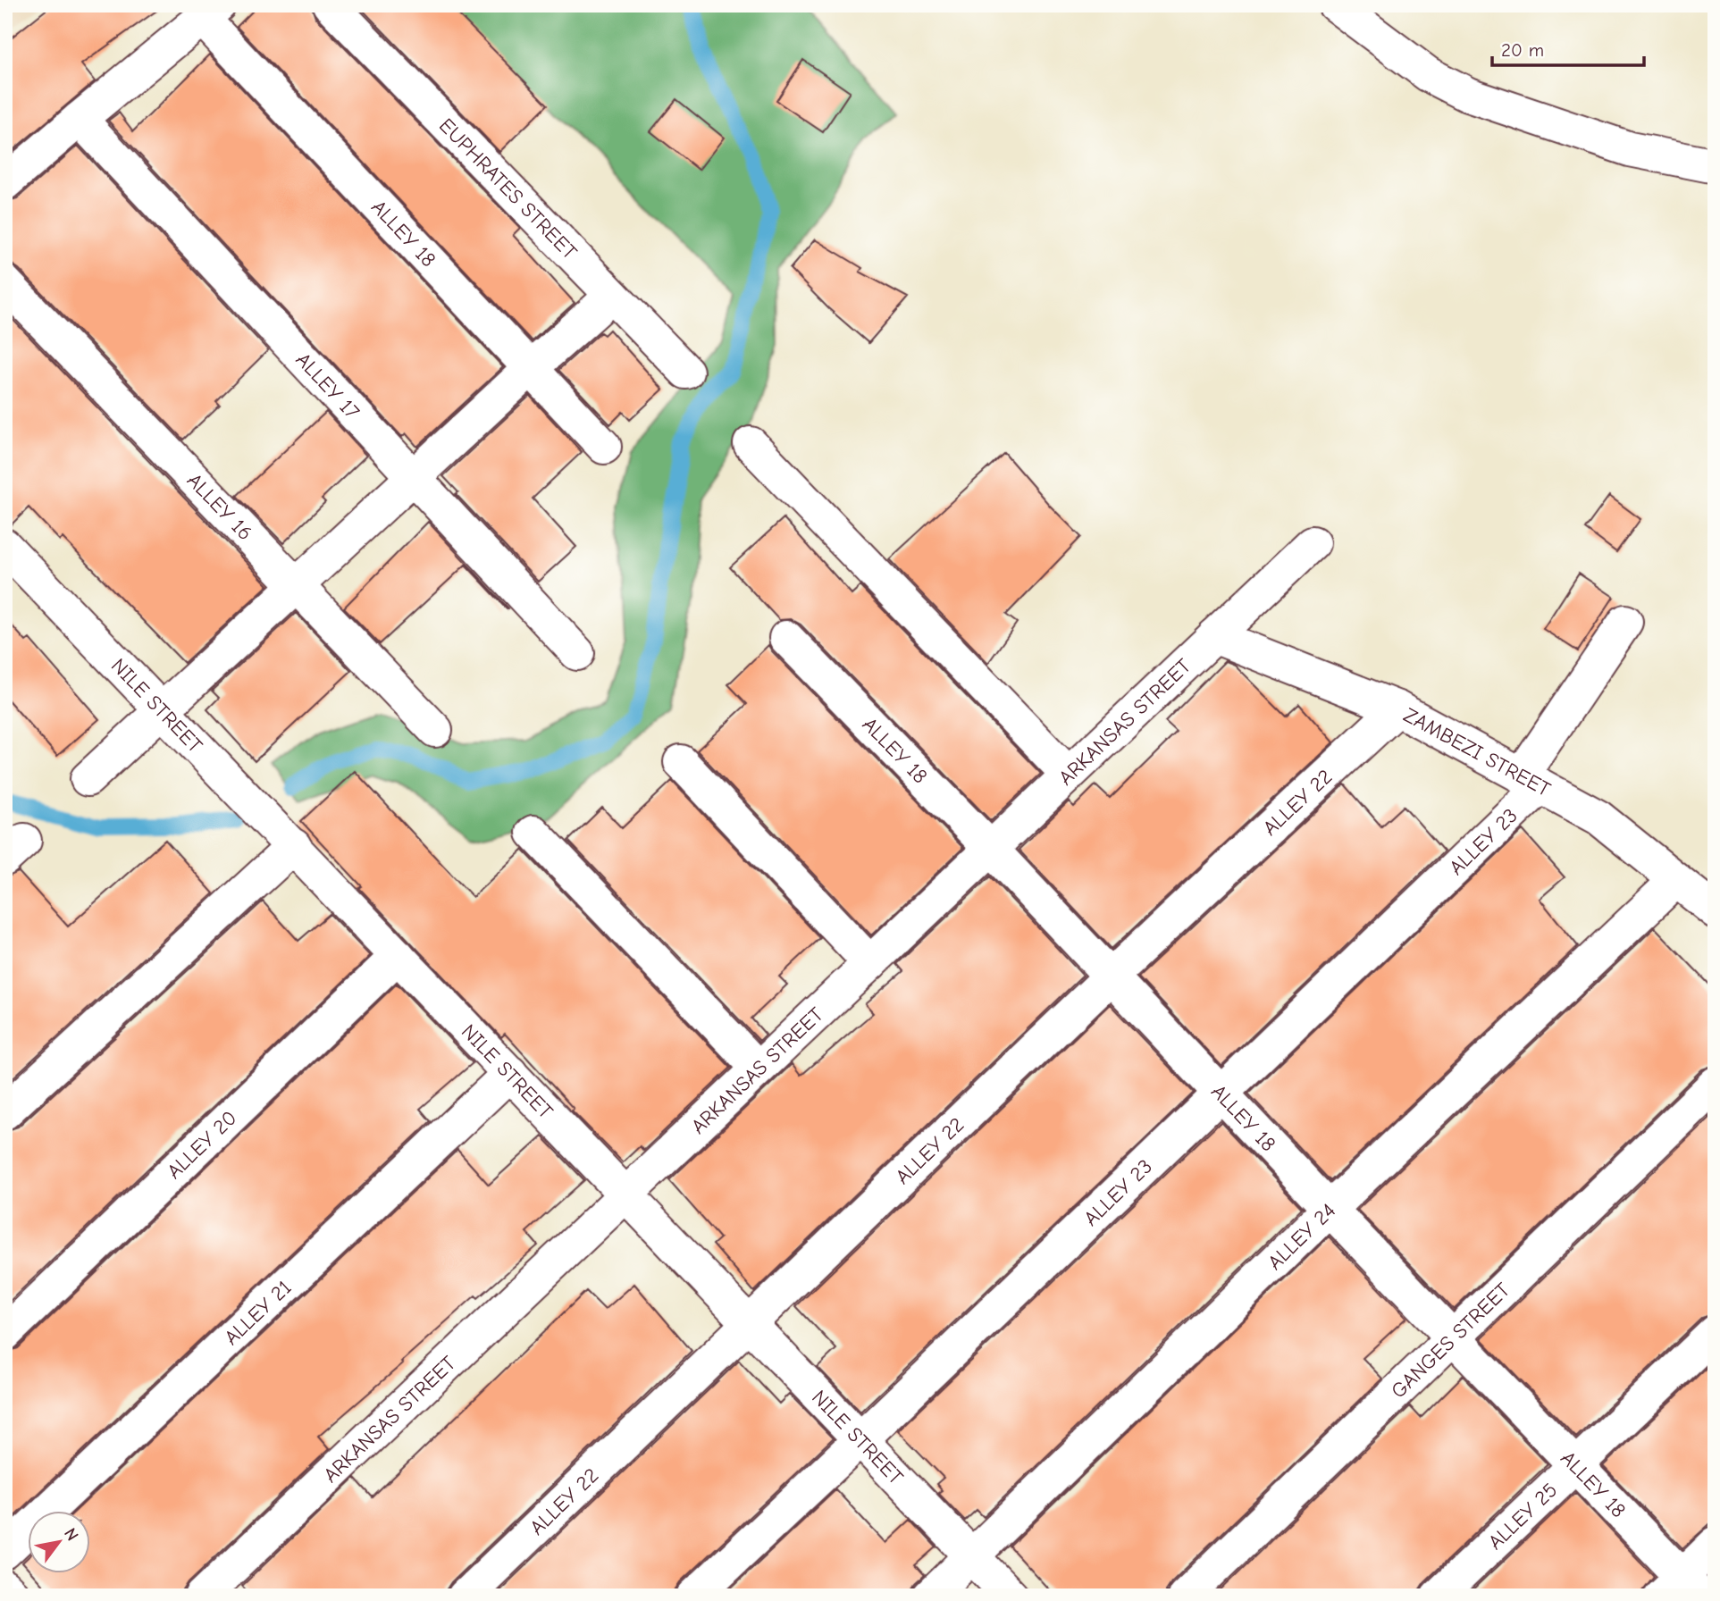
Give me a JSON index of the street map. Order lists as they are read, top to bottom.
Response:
{
  "streets": {
    "street": [
      "EUPHRATES STREET",
      "ALLEY 18",
      "ALLEY 17",
      "ALLEY 16",
      "NILE STREET",
      "ARKANSAS STREET",
      "ZAMBEZI STREET",
      "ALLEY 22",
      "ALLEY 23",
      "ALLEY 20",
      "ALLEY 24",
      "ALLEY 21",
      "GANGES STREET",
      "ALLEY 25"
    ]
  },
  "crossings": [
    ["ALLEY 18", "ARKANSAS STREET"],
    ["ALLEY 18", "ALLEY 22"],
    ["ALLEY 18", "ALLEY 23"],
    ["ALLEY 18", "ALLEY 24"],
    ["ALLEY 18", "GANGES STREET"],
    ["ALLEY 18", "ALLEY 25"],
    ["NILE STREET", "ARKANSAS STREET"],
    ["NILE STREET", "ALLEY 22"],
    ["NILE STREET", "ALLEY 23"],
    ["NILE STREET", "ALLEY 20"],
    ["NILE STREET", "ALLEY 24"],
    ["NILE STREET", "ALLEY 21"],
    ["ARKANSAS STREET", "ZAMBEZI STREET"],
    ["ZAMBEZI STREET", "ALLEY 22"],
    ["ZAMBEZI STREET", "ALLEY 23"],
    ["ZAMBEZI STREET", "ALLEY 24"]
  ],
  "scale_bar": "20 m",
  "north": "top right"
}
